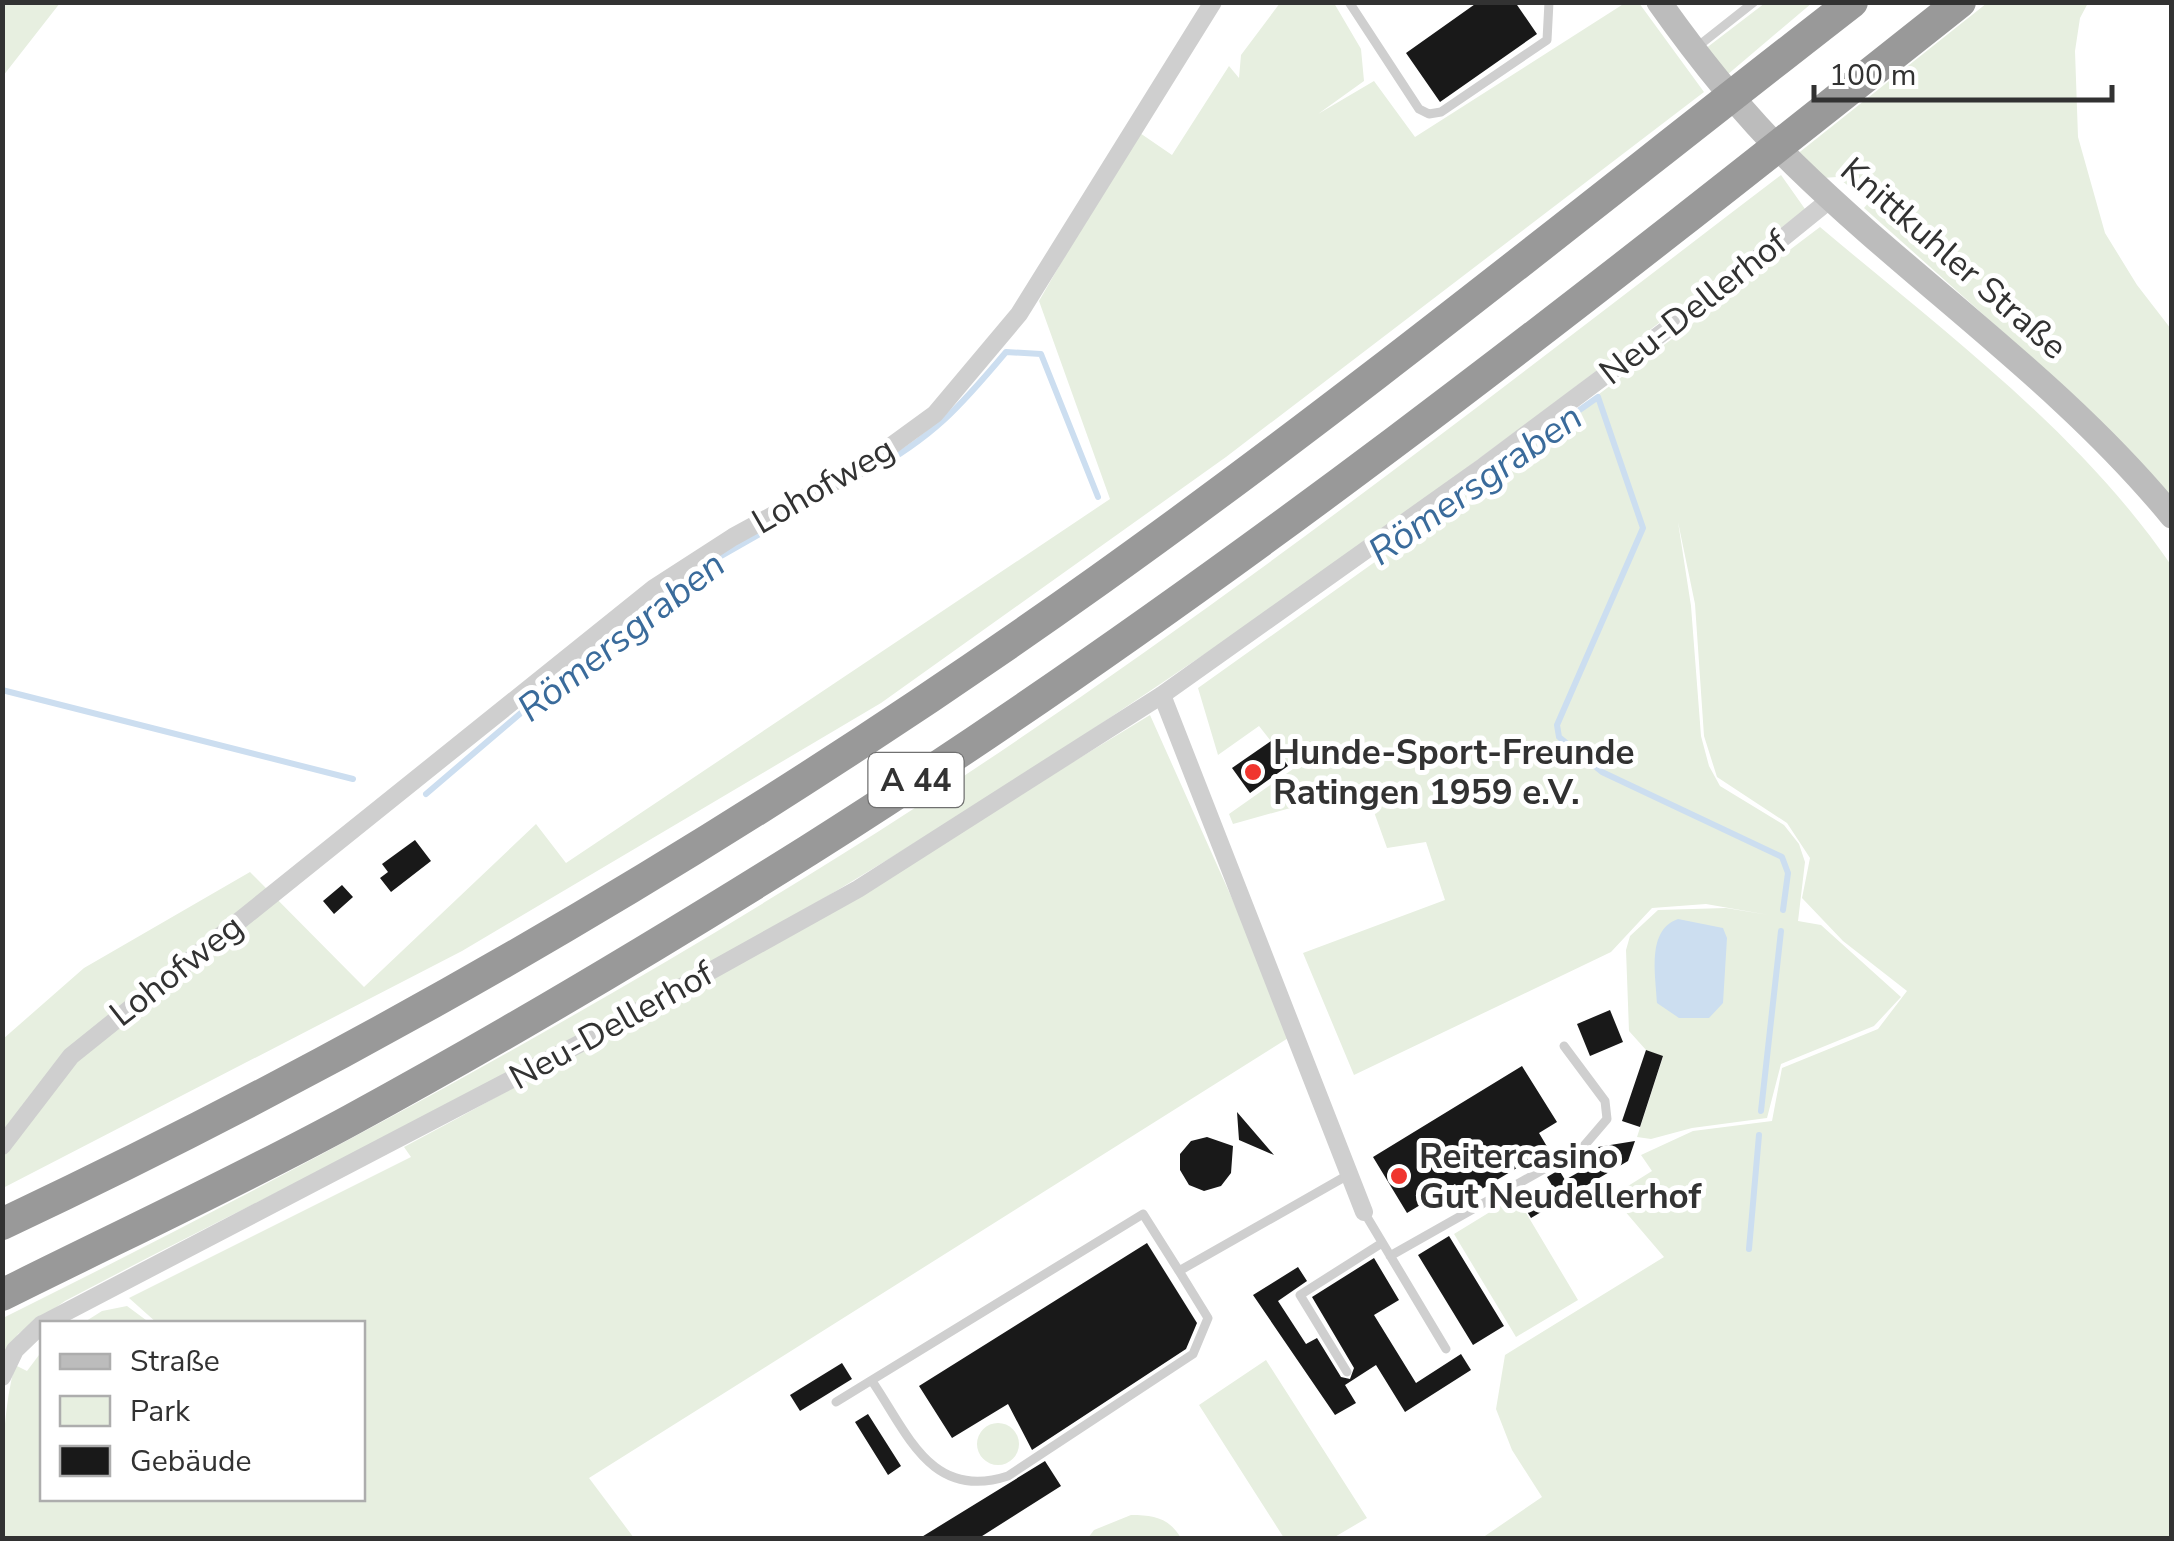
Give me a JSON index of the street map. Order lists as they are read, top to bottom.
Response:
{
  "streets": {
    "highway": ["A 44"],
    "street": ["Knittkuhler Straße", "Neu-Dellerhof", "Lohofweg"]
  },
  "crossings": [
    ["Knittkuhler Straße", "Neu-Dellerhof"]
  ],
  "water": ["Römersgraben"],
  "places": ["Hunde-Sport-Freunde Ratingen 1959 e.V.", "Reitercasino Gut Neudellerhof"],
  "legend": ["Straße", "Park", "Gebäude"],
  "scale_bar": "100 m"
}
